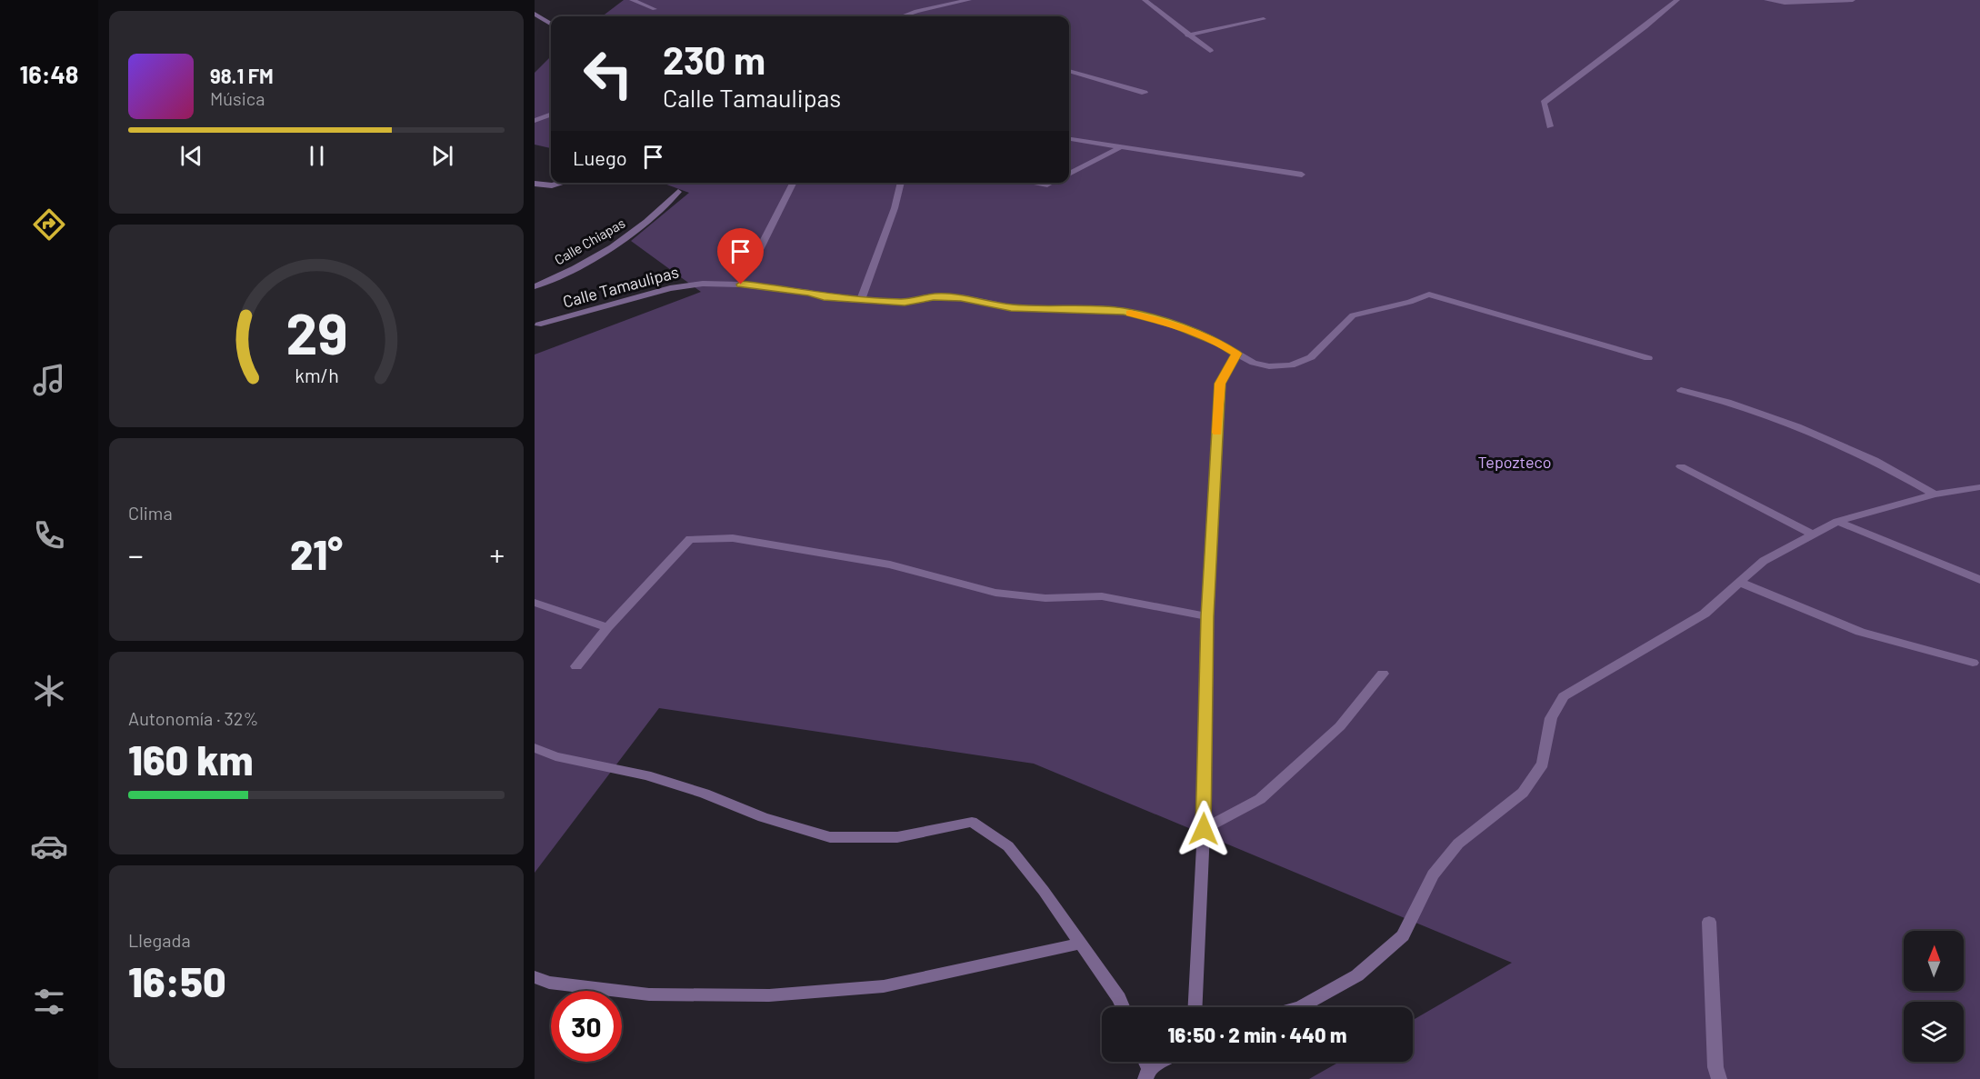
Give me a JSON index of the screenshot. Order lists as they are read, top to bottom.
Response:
{
  "streets": {
    "street": ["Calle Chiapas", "Calle Tamaulipas"]
  },
  "parks": ["Tepozteco"],
  "north": "top",
  "page": {
    "tabs": "16:48",
    "turn": ["230 m", "Calle Tamaulipas"],
    "song": ["98.1 FM", "Música"],
    "then": "Luego",
    "tile": [
      "Clima",
      ["Autonomía · 32%", "160 km"],
      ["Llegada", "16:50"]
    ],
    "heat": ["−", "21°", "+"],
    "limit": "30",
    "trip": "16:50 · 2 min · 440 m",
    "gauge": ["29", "km/h"]
  }
}
